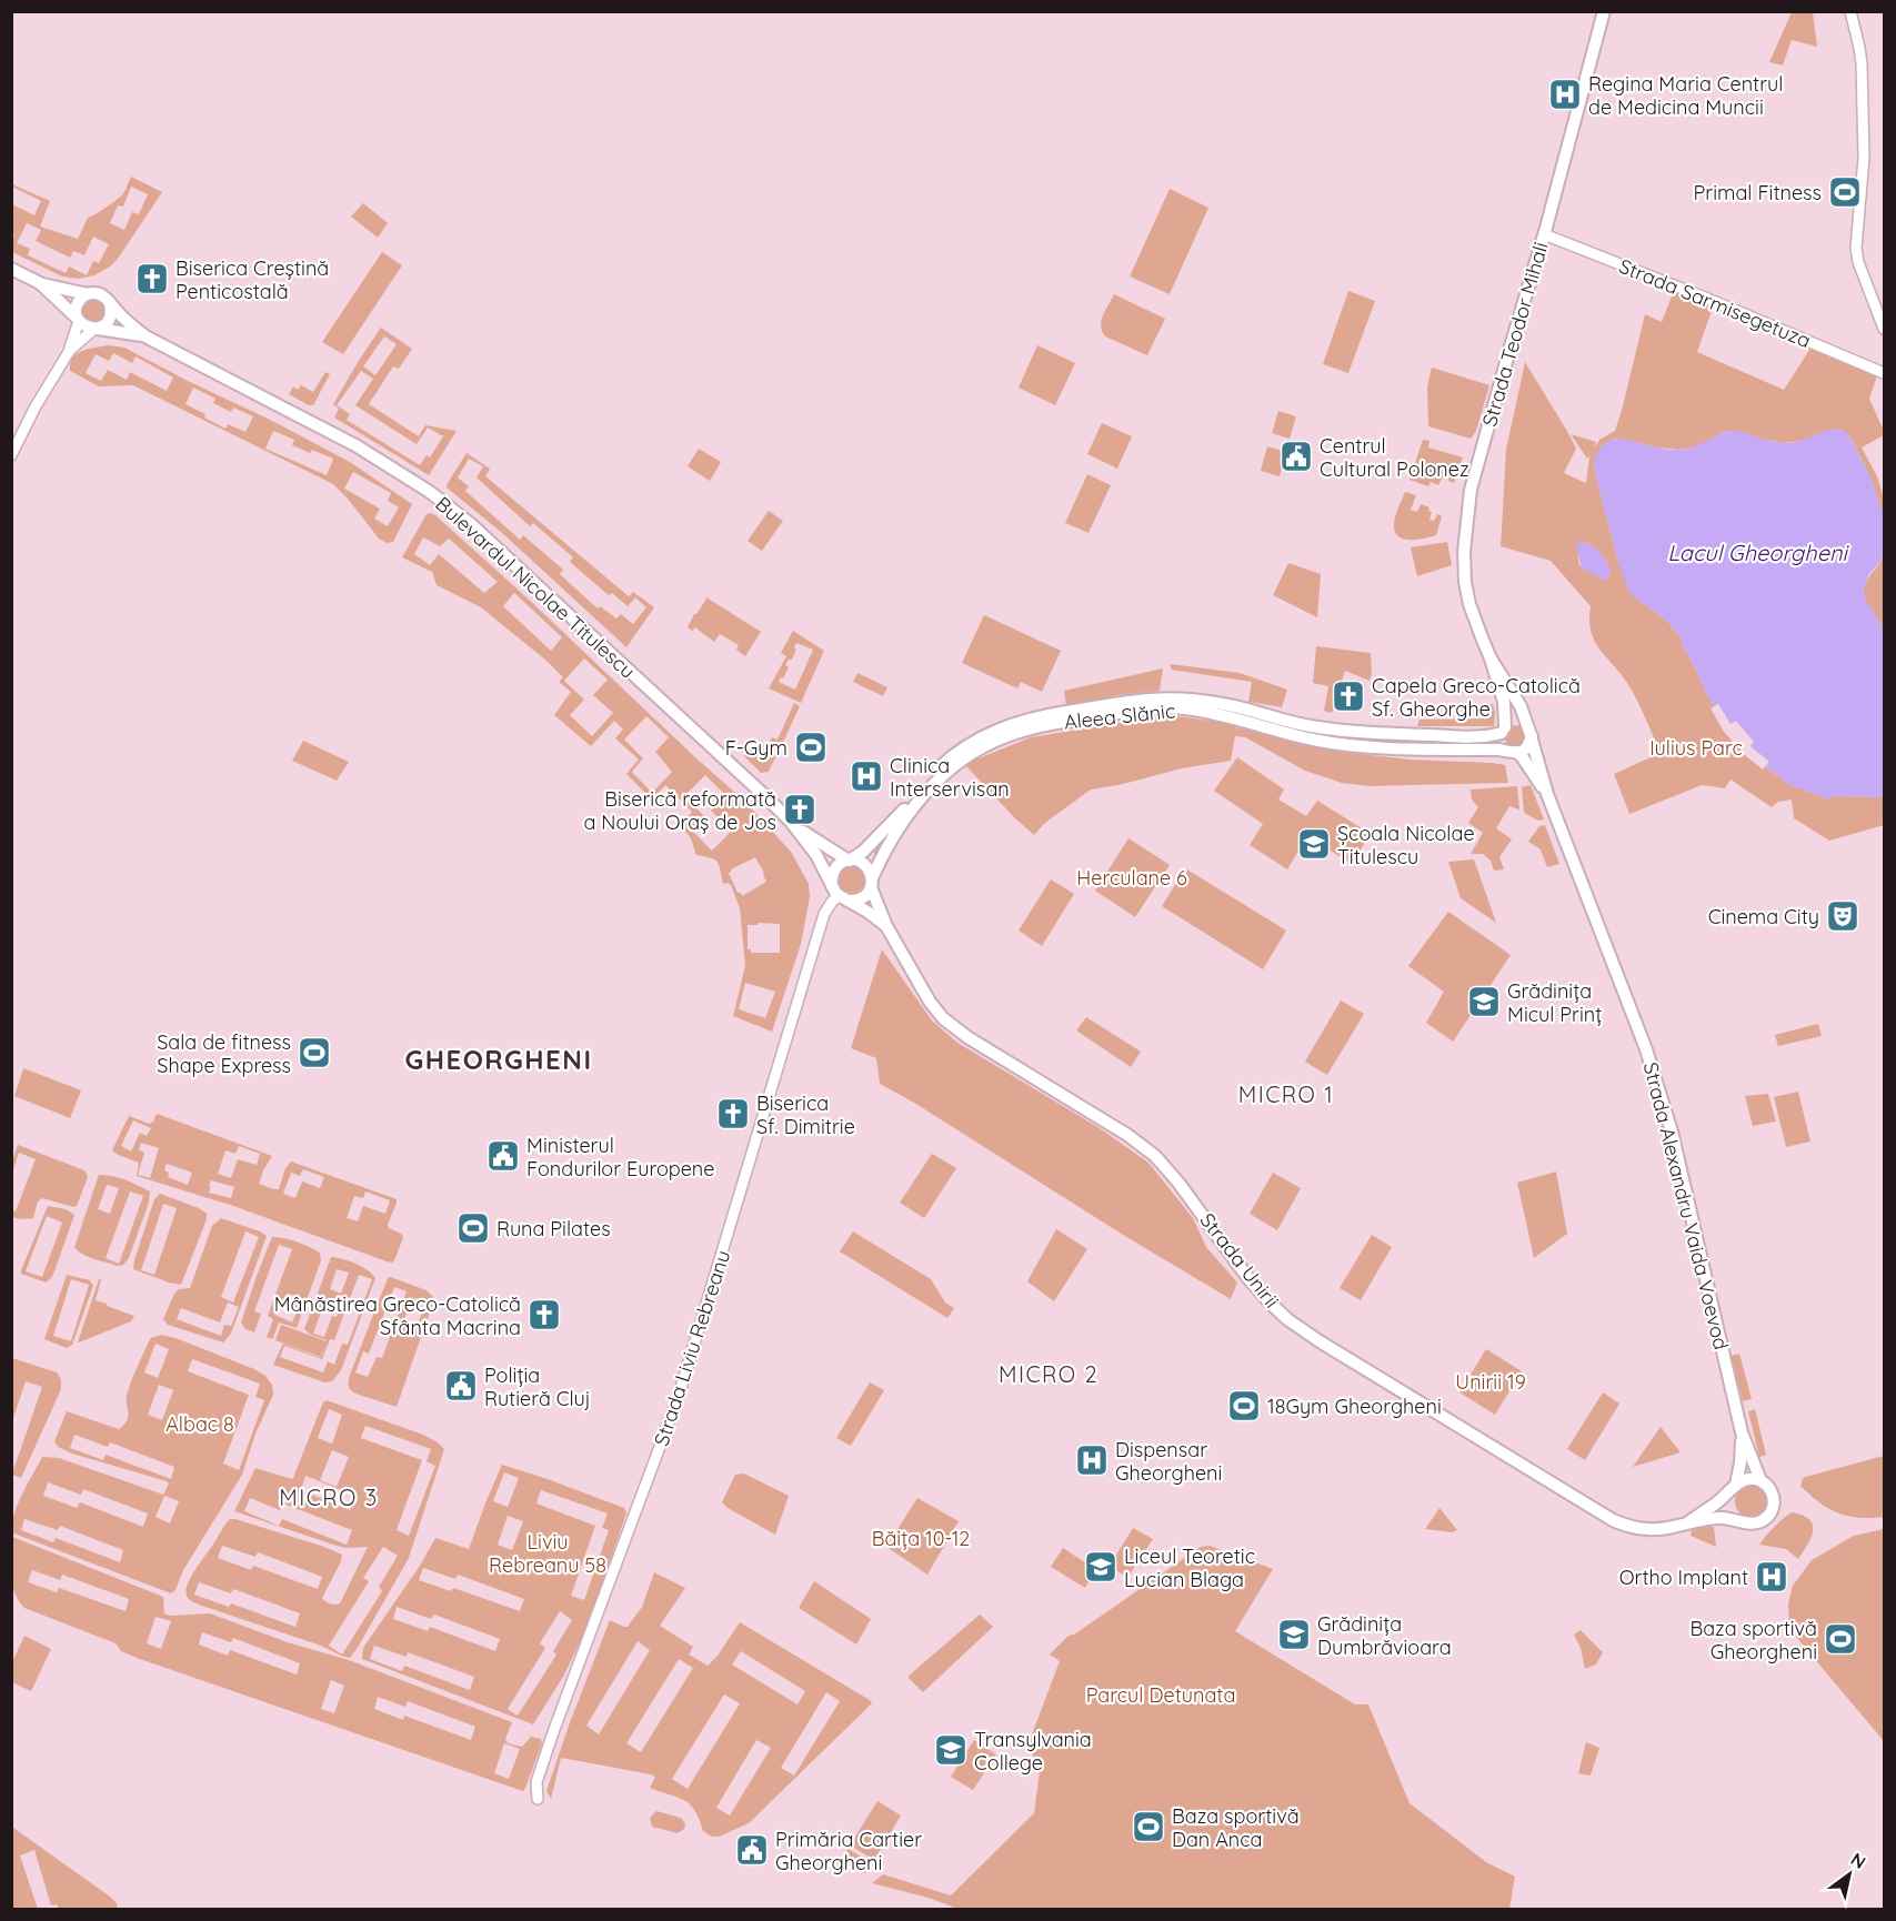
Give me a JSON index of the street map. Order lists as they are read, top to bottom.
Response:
{
  "streets": {
    "main road": [
      "Strada Teodor Mihali",
      "Bulevardul Nicolae Titulescu",
      "Aleea Slănic",
      "Strada Alexandru Vaida Voevod",
      "Strada Unirii"
    ],
    "street": ["Strada Sarmisegetuza", "Strada Liviu Rebreanu"]
  },
  "crossings": [
    ["Strada Sarmisegetuza", "Strada Teodor Mihali"],
    ["Strada Teodor Mihali", "Aleea Slănic"],
    ["Strada Teodor Mihali", "Strada Alexandru Vaida Voevod"],
    ["Bulevardul Nicolae Titulescu", "Aleea Slănic"],
    ["Bulevardul Nicolae Titulescu", "Strada Unirii"],
    ["Bulevardul Nicolae Titulescu", "Strada Liviu Rebreanu"],
    ["Aleea Slănic", "Strada Alexandru Vaida Voevod"],
    ["Aleea Slănic", "Strada Unirii"],
    ["Aleea Slănic", "Strada Liviu Rebreanu"],
    ["Strada Alexandru Vaida Voevod", "Strada Unirii"],
    ["Strada Unirii", "Strada Liviu Rebreanu"]
  ],
  "districts": [
    "GHEORGHENI",
    "MICRO 1",
    "MICRO 2",
    "MICRO 3"
  ],
  "water": ["Lacul Gheorgheni"],
  "parks": [
    "Iulius Parc",
    "Herculane 6",
    "Unirii 19",
    "Albac 8",
    "Băița 10-12",
    "Liviu Rebreanu 58",
    "Parcul Detunata"
  ],
  "places": {
    "hospital": [
      "Regina Maria Centrul de Medicina Muncii",
      "Clinica Interservisan",
      "Dispensar Gheorgheni",
      "Ortho Implant"
    ],
    "sports": [
      "Primal Fitness",
      "F-Gym",
      "Sala de fitness Shape Express",
      "Runa Pilates",
      "18Gym Gheorgheni",
      "Baza sportivă Gheorgheni",
      "Baza sportivă Dan Anca"
    ],
    "church": [
      "Biserica Creștină Penticostală",
      "Capela Greco-Catolică Sf. Gheorghe",
      "Biserică reformată a Noului Oraș de Jos",
      "Biserica Sf. Dimitrie",
      "Mânăstirea Greco-Catolică Sfânta Macrina"
    ],
    "public building": [
      "Centrul Cultural Polonez",
      "Ministerul Fondurilor Europene",
      "Poliția Rutieră Cluj",
      "Primăria Cartier Gheorgheni"
    ],
    "school or university": [
      "Școala Nicolae Titulescu",
      "Grădinița Micul Prinț",
      "Liceul Teoretic Lucian Blaga",
      "Grădinița Dumbrăvioara",
      "Transylvania College"
    ],
    "theatre": ["Cinema City"]
  },
  "north": "top right"
}
